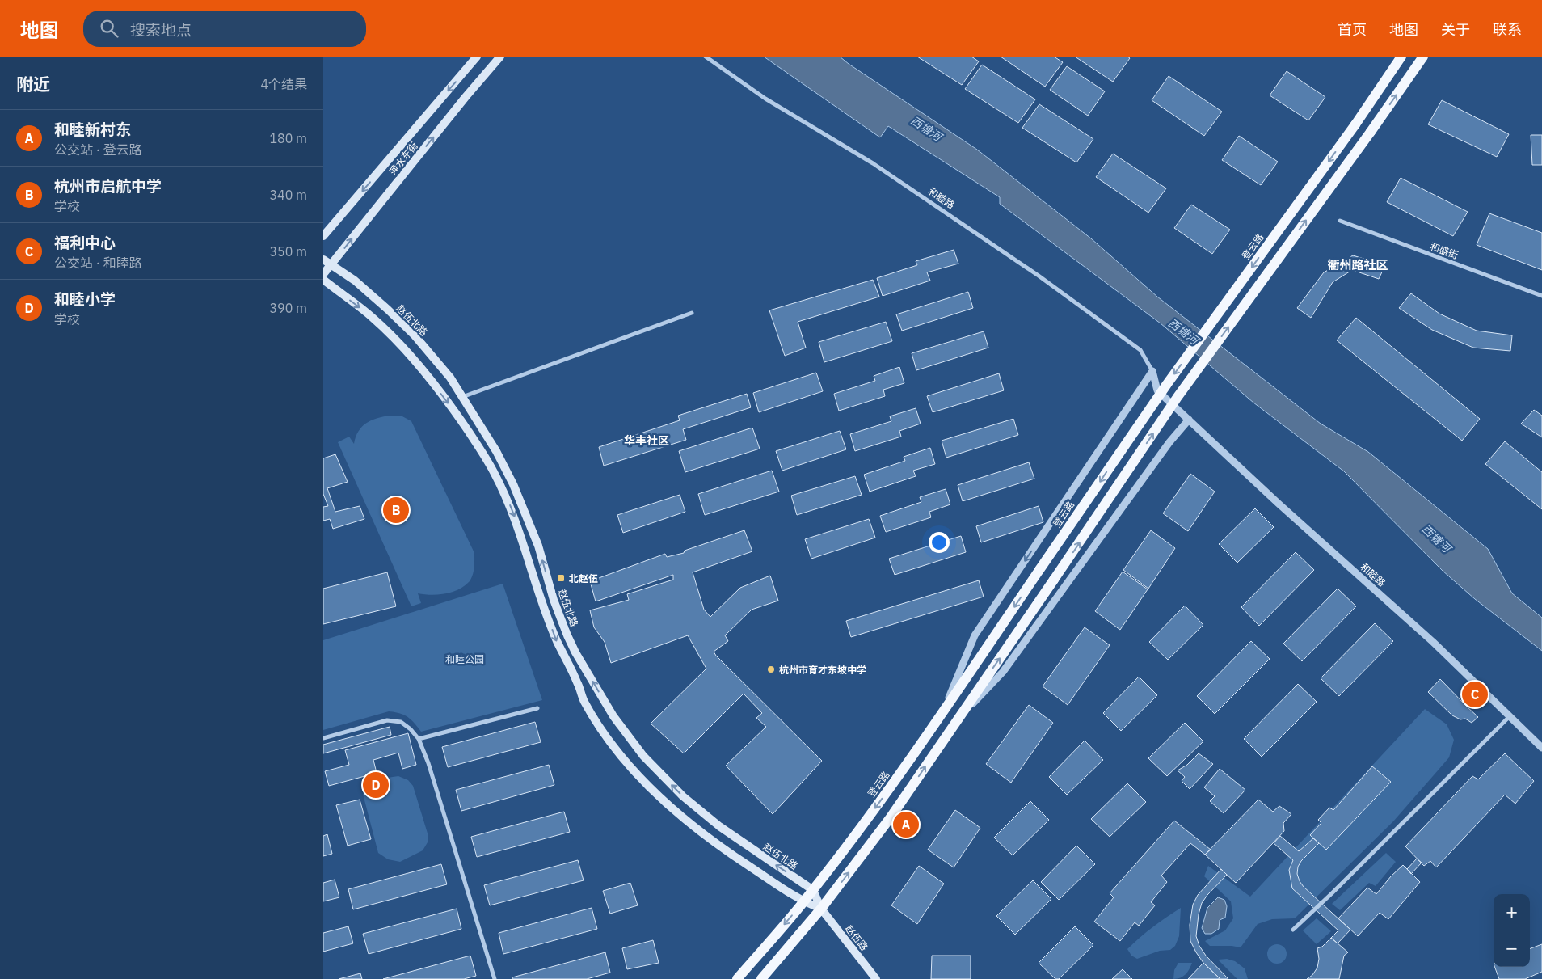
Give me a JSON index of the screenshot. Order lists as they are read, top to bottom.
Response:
{
  "streets": {
    "main road": [
      "萍水东街",
      "登云路",
      "赵伍北路",
      "赵伍路"
    ],
    "street": ["和睦路", "和盛街"]
  },
  "crossings": [
    ["萍水东街", "赵伍北路"],
    ["登云路", "赵伍北路"],
    ["登云路", "赵伍路"],
    ["赵伍北路", "赵伍路"]
  ],
  "districts": ["衢州路社区", "华丰社区"],
  "water": ["西塘河"],
  "parks": ["和睦公园"],
  "places": {
    "transit": ["北赵伍"],
    "other": ["杭州市育才东坡中学"]
  },
  "page": {
    "header": "地图",
    "search": "搜索地点",
    "nav": [
      "首页",
      "地图",
      "关于",
      "联系"
    ],
    "heading": ["附近", "4个结果"],
    "list": [
      {
        "mark": "A",
        "name": "和睦新村东",
        "note": "公交站 · 登云路",
        "value": "180 m"
      },
      {
        "mark": "B",
        "name": "杭州市启航中学",
        "note": "学校",
        "value": "340 m"
      },
      {
        "mark": "C",
        "name": "福利中心",
        "note": "公交站 · 和睦路",
        "value": "350 m"
      },
      {
        "mark": "D",
        "name": "和睦小学",
        "note": "学校",
        "value": "390 m"
      }
    ],
    "pins": [
      "B",
      "C",
      "D",
      "A"
    ],
    "map_buttons": ["+", "−"]
  }
}
